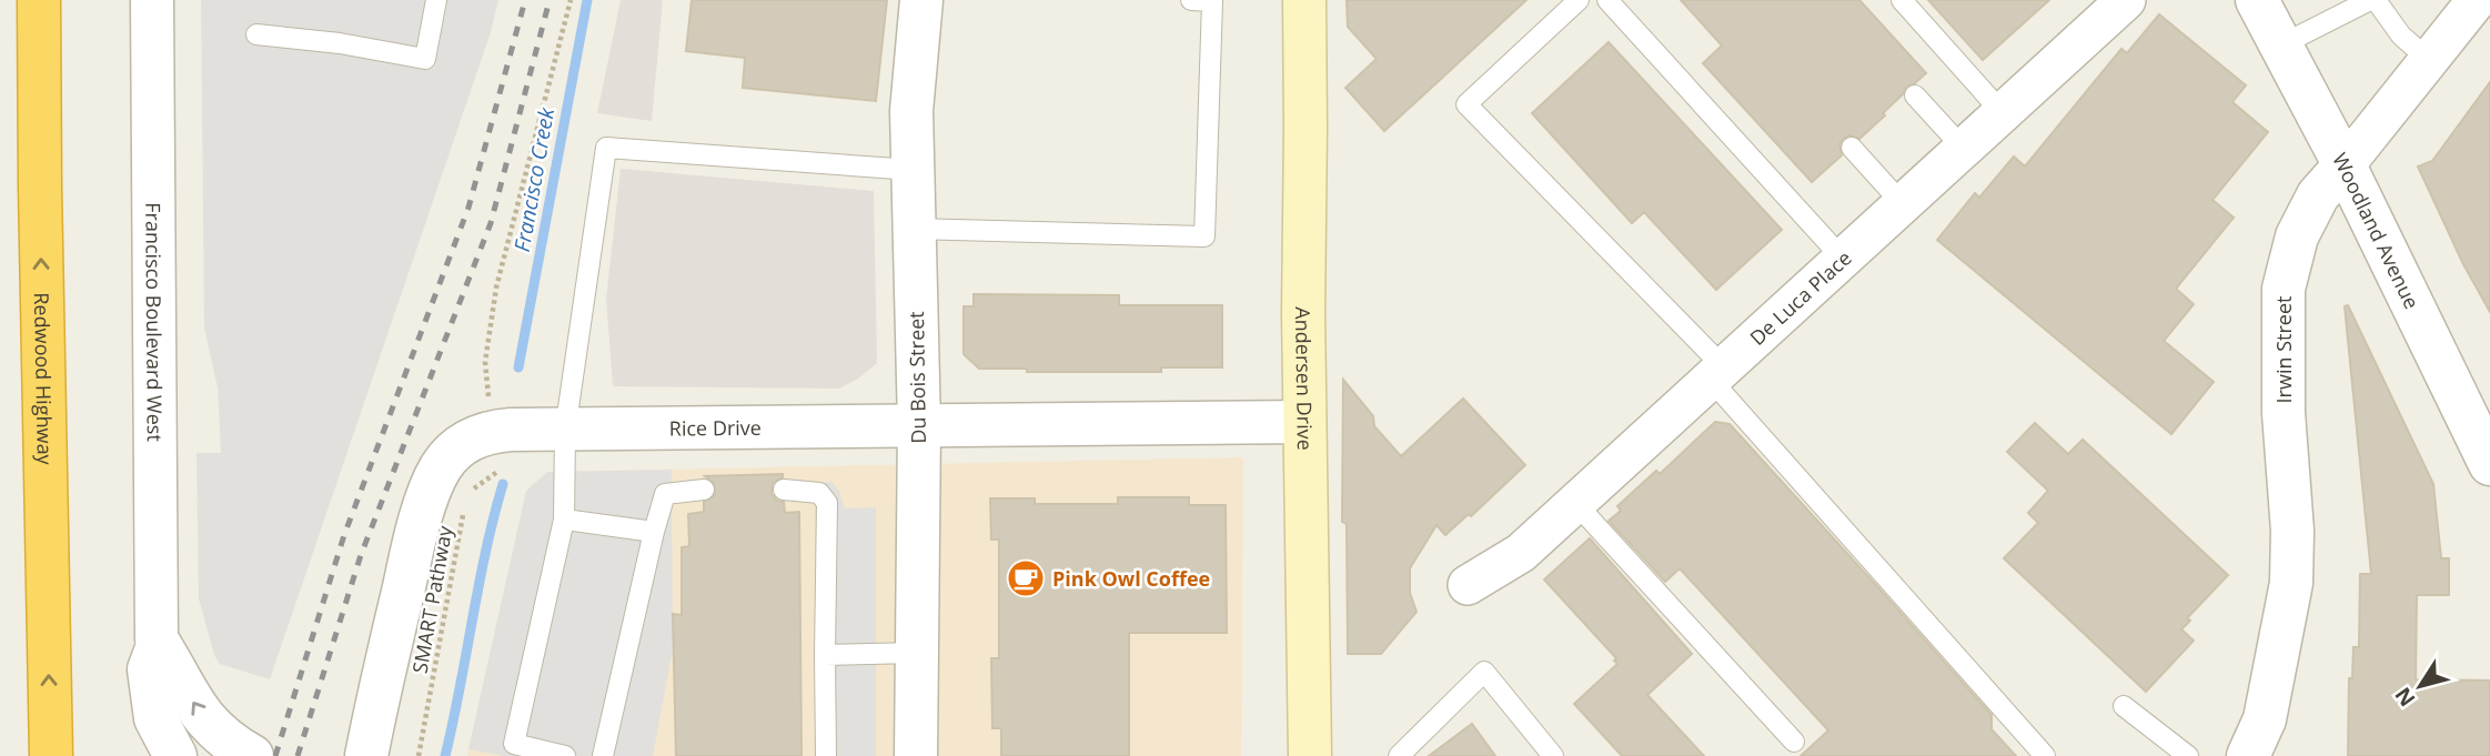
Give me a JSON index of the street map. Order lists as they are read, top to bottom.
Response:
{
  "streets": {
    "highway": ["Redwood Highway"],
    "main road": ["Andersen Drive"],
    "street": [
      "Woodland Avenue",
      "De Luca Place",
      "Francisco Boulevard West",
      "Irwin Street",
      "Du Bois Street",
      "Rice Drive"
    ],
    "path": ["SMART Pathway"]
  },
  "crossings": [
    ["Woodland Avenue", "Irwin Street"],
    ["Du Bois Street", "Rice Drive"],
    ["Andersen Drive", "Rice Drive"]
  ],
  "one_way": ["Redwood Highway"],
  "water": ["Francisco Creek"],
  "places": {
    "cafe": ["Pink Owl Coffee"]
  },
  "north": "bottom left"
}
